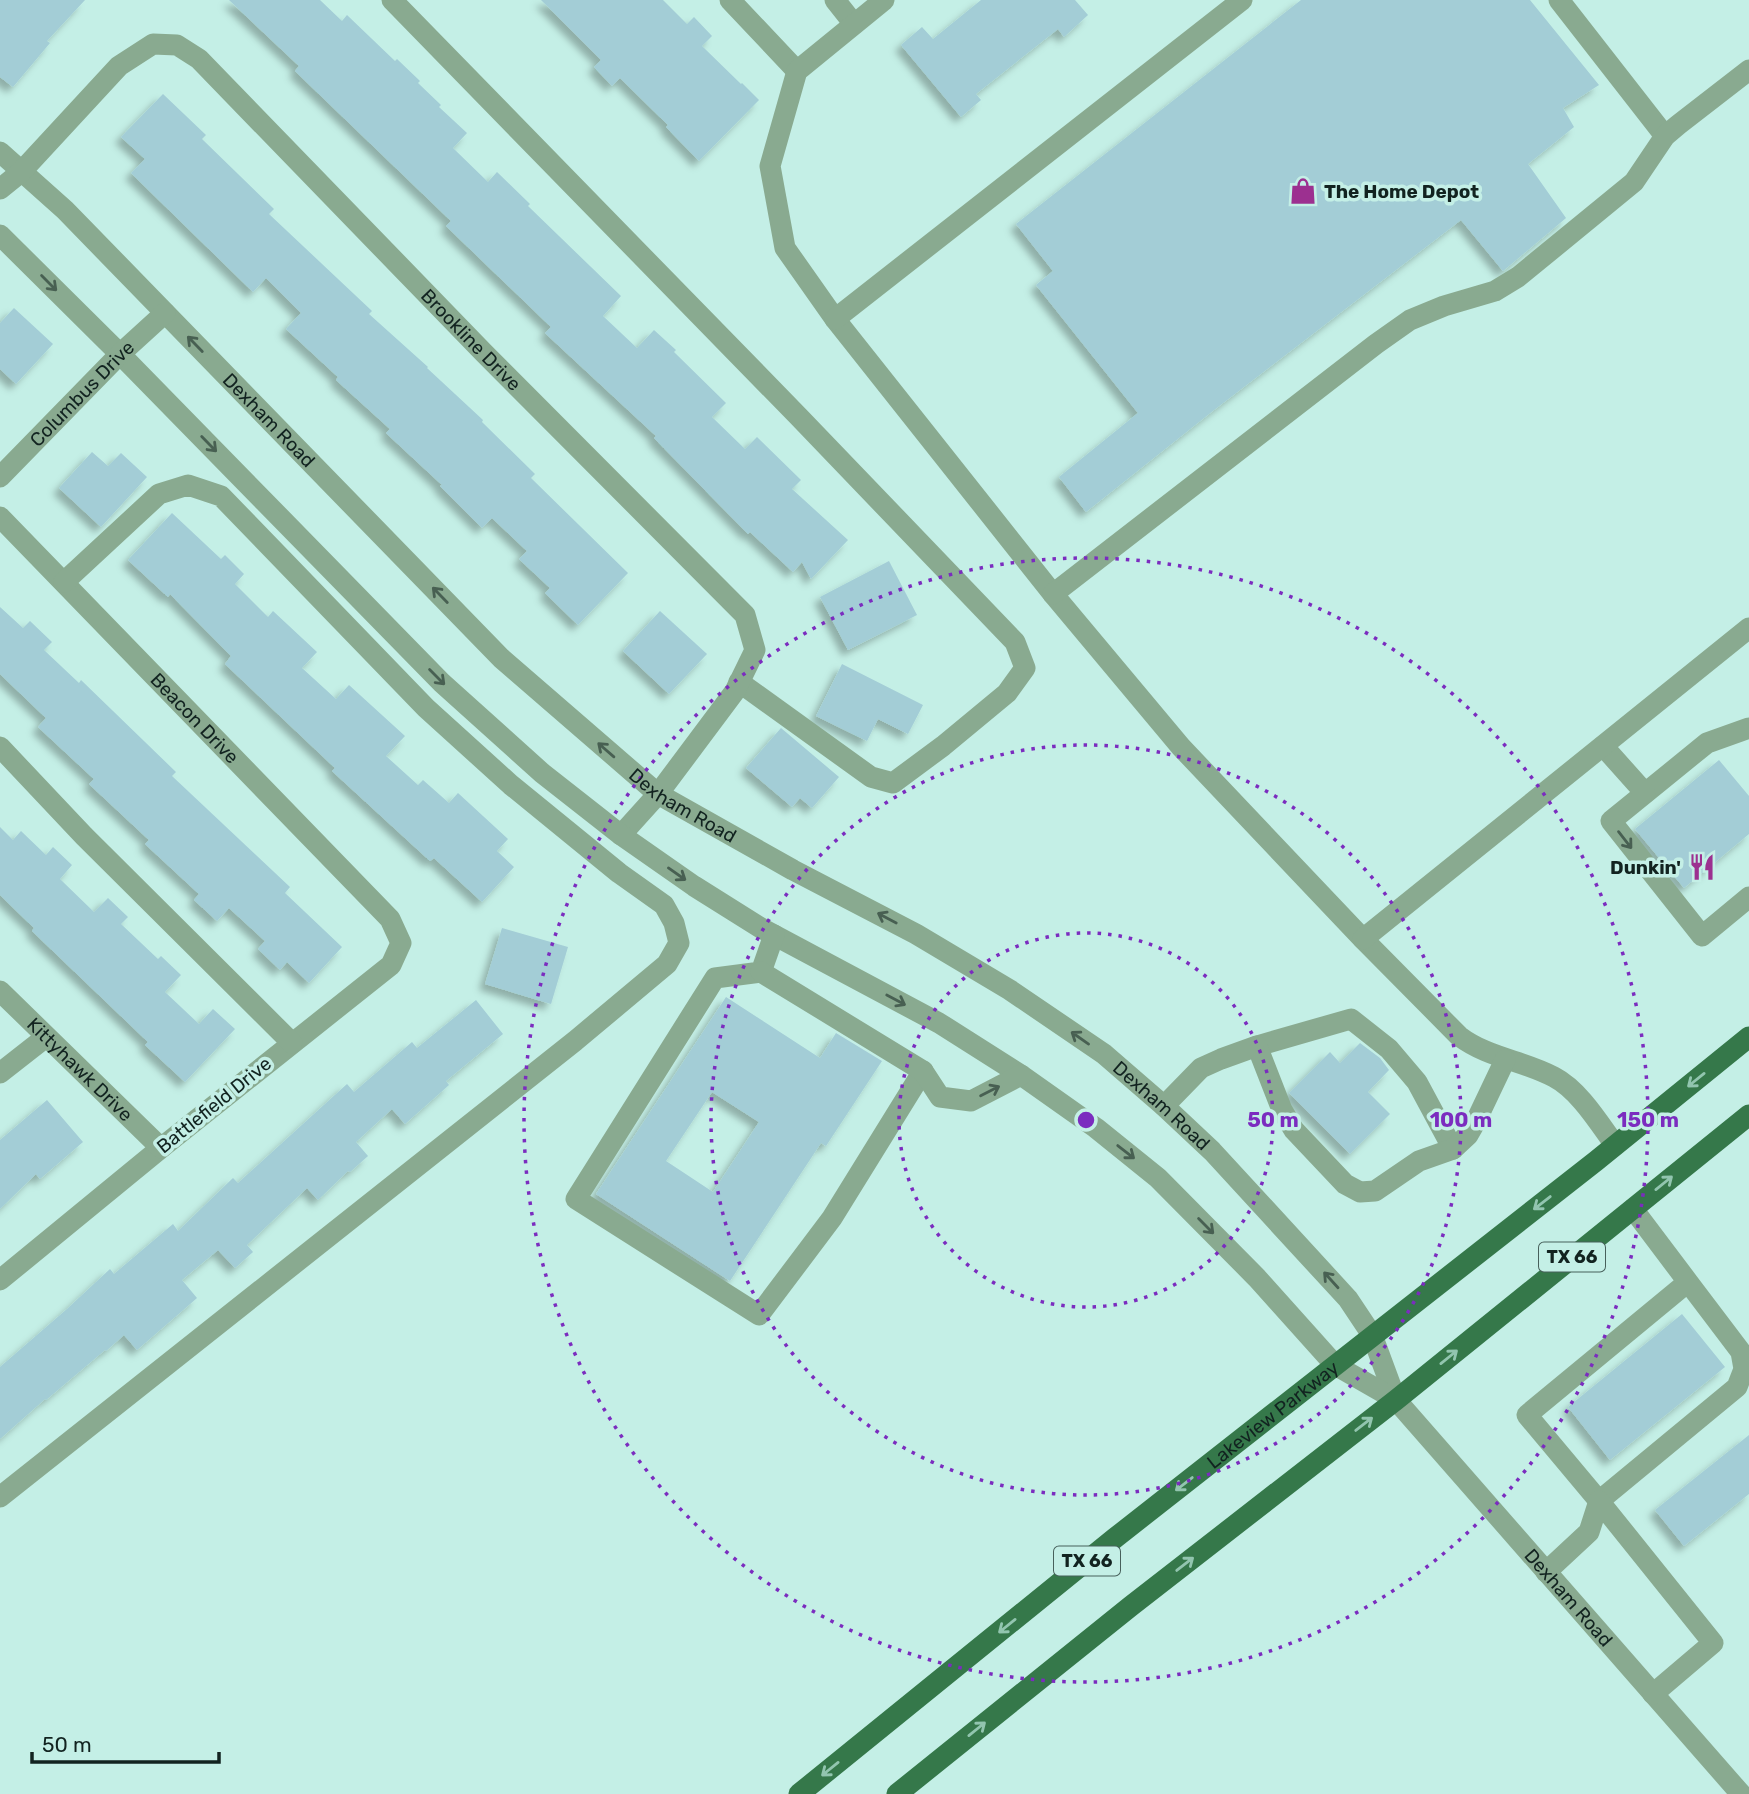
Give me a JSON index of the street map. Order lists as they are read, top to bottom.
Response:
{
  "streets": {
    "main road": ["TX 66", "Lakeview Parkway"],
    "street": [
      "Brookline Drive",
      "Columbus Drive",
      "Dexham Road",
      "Beacon Drive",
      "Kittyhawk Drive",
      "Battlefield Drive"
    ]
  },
  "crossings": [
    ["Brookline Drive", "Dexham Road"],
    ["Columbus Drive", "Dexham Road"],
    ["Dexham Road", "TX 66"],
    ["Dexham Road", "Lakeview Parkway"],
    ["Beacon Drive", "Battlefield Drive"],
    ["Kittyhawk Drive", "Battlefield Drive"]
  ],
  "places": {
    "shop": ["The Home Depot"],
    "restaurant": ["Dunkin'"]
  },
  "scale_bar": "50 m",
  "rings": ["50 m", "100 m", "150 m"]
}
